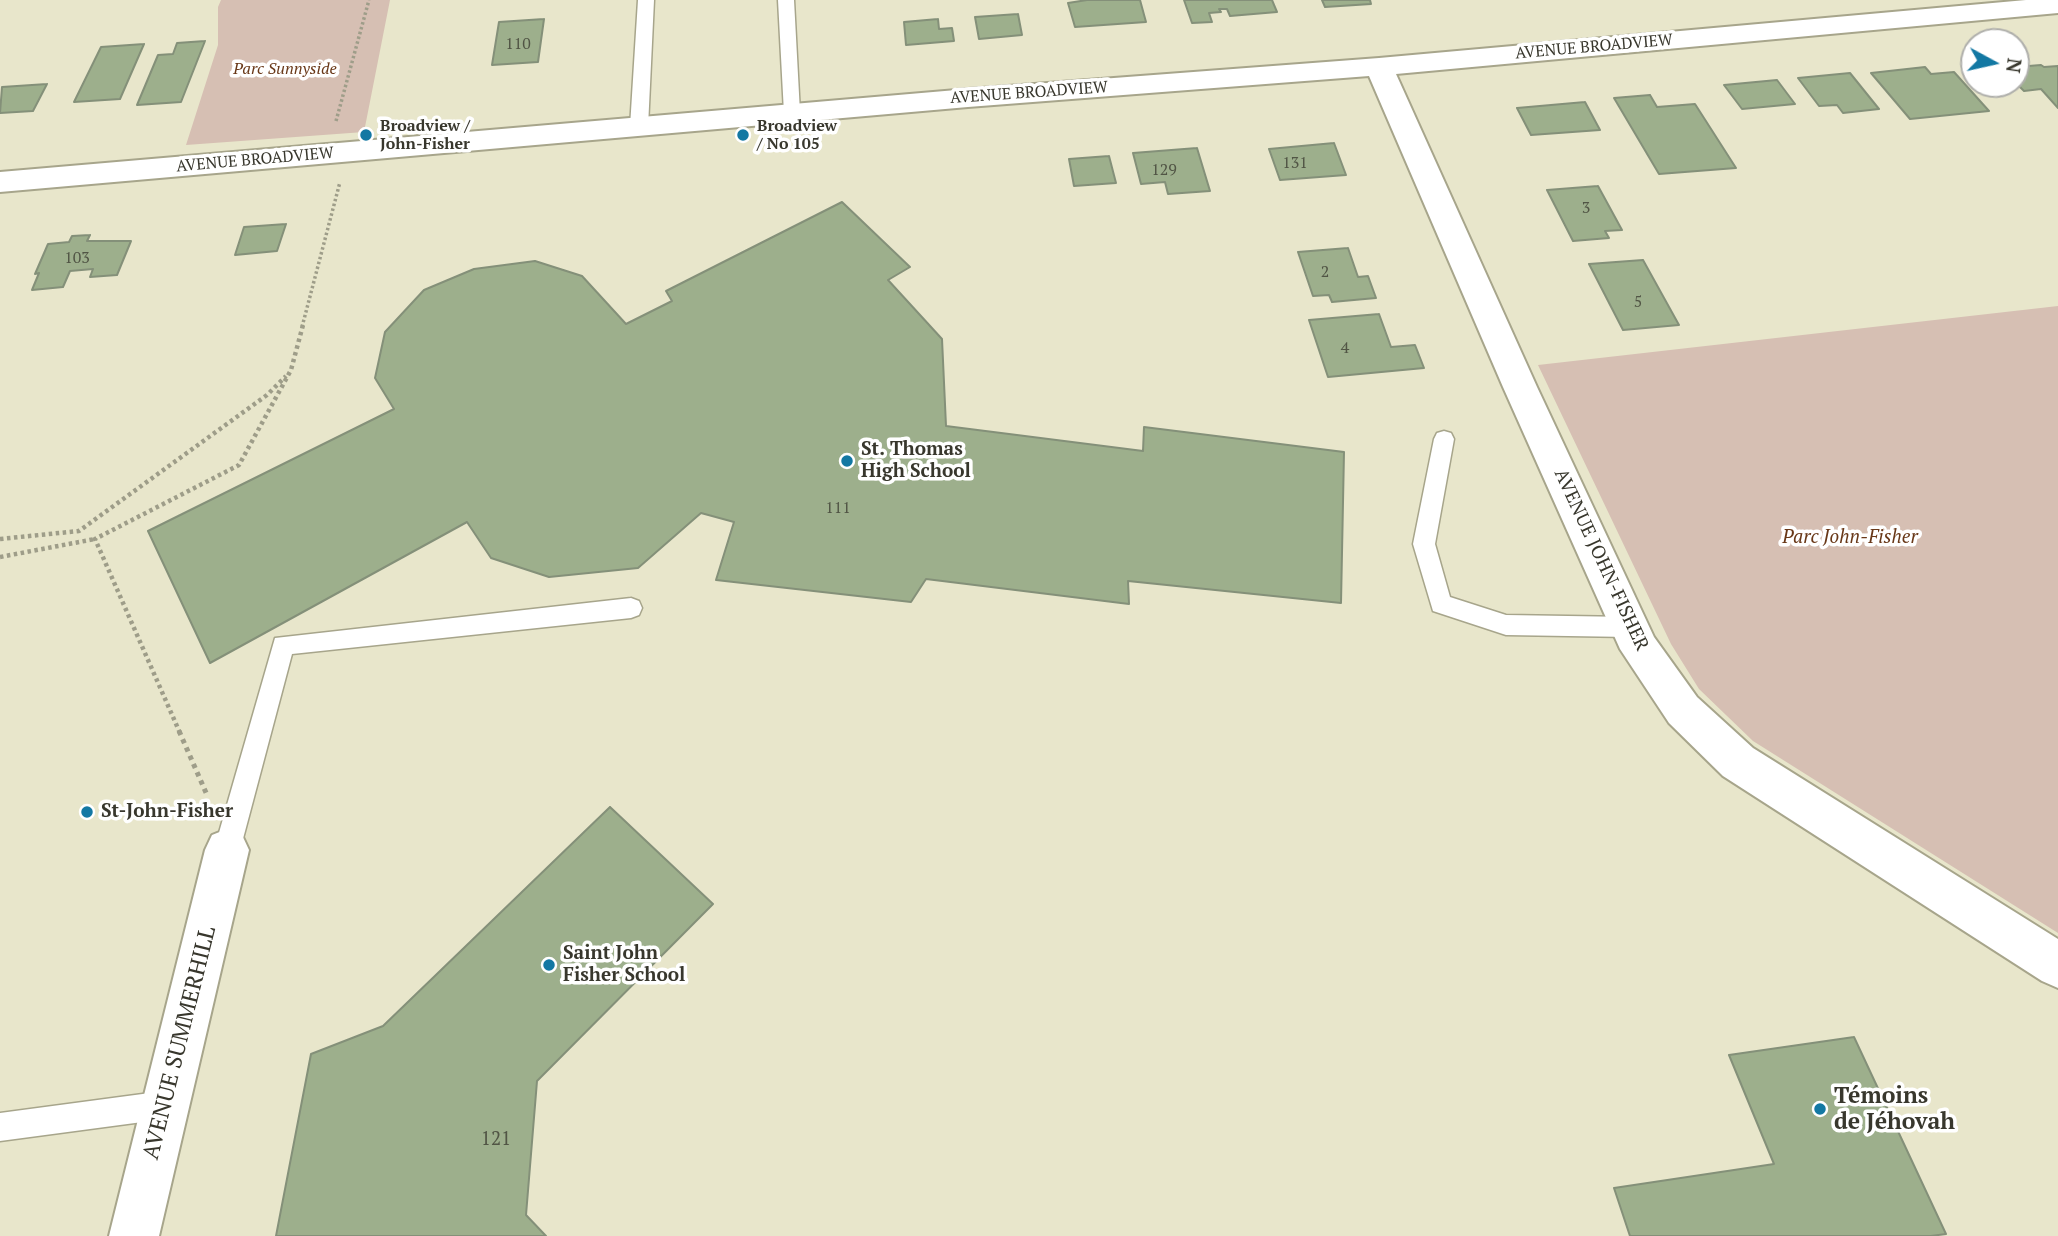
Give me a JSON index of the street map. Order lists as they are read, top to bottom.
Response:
{
  "streets": {
    "street": ["AVENUE BROADVIEW", "AVENUE JOHN-FISHER", "AVENUE SUMMERHILL"]
  },
  "crossings": [
    ["AVENUE BROADVIEW", "AVENUE JOHN-FISHER"]
  ],
  "parks": ["Parc Sunnyside", "Parc John-Fisher"],
  "places": [
    "Broadview / John-Fisher",
    "Broadview / No 105",
    "St. Thomas High School",
    "St-John-Fisher",
    "Saint John Fisher School",
    "Témoins de Jéhovah"
  ],
  "house_numbers": [
    "110",
    "131",
    "129",
    "3",
    "103",
    "2",
    "5",
    "4",
    "111",
    "121"
  ],
  "north": "right"
}
